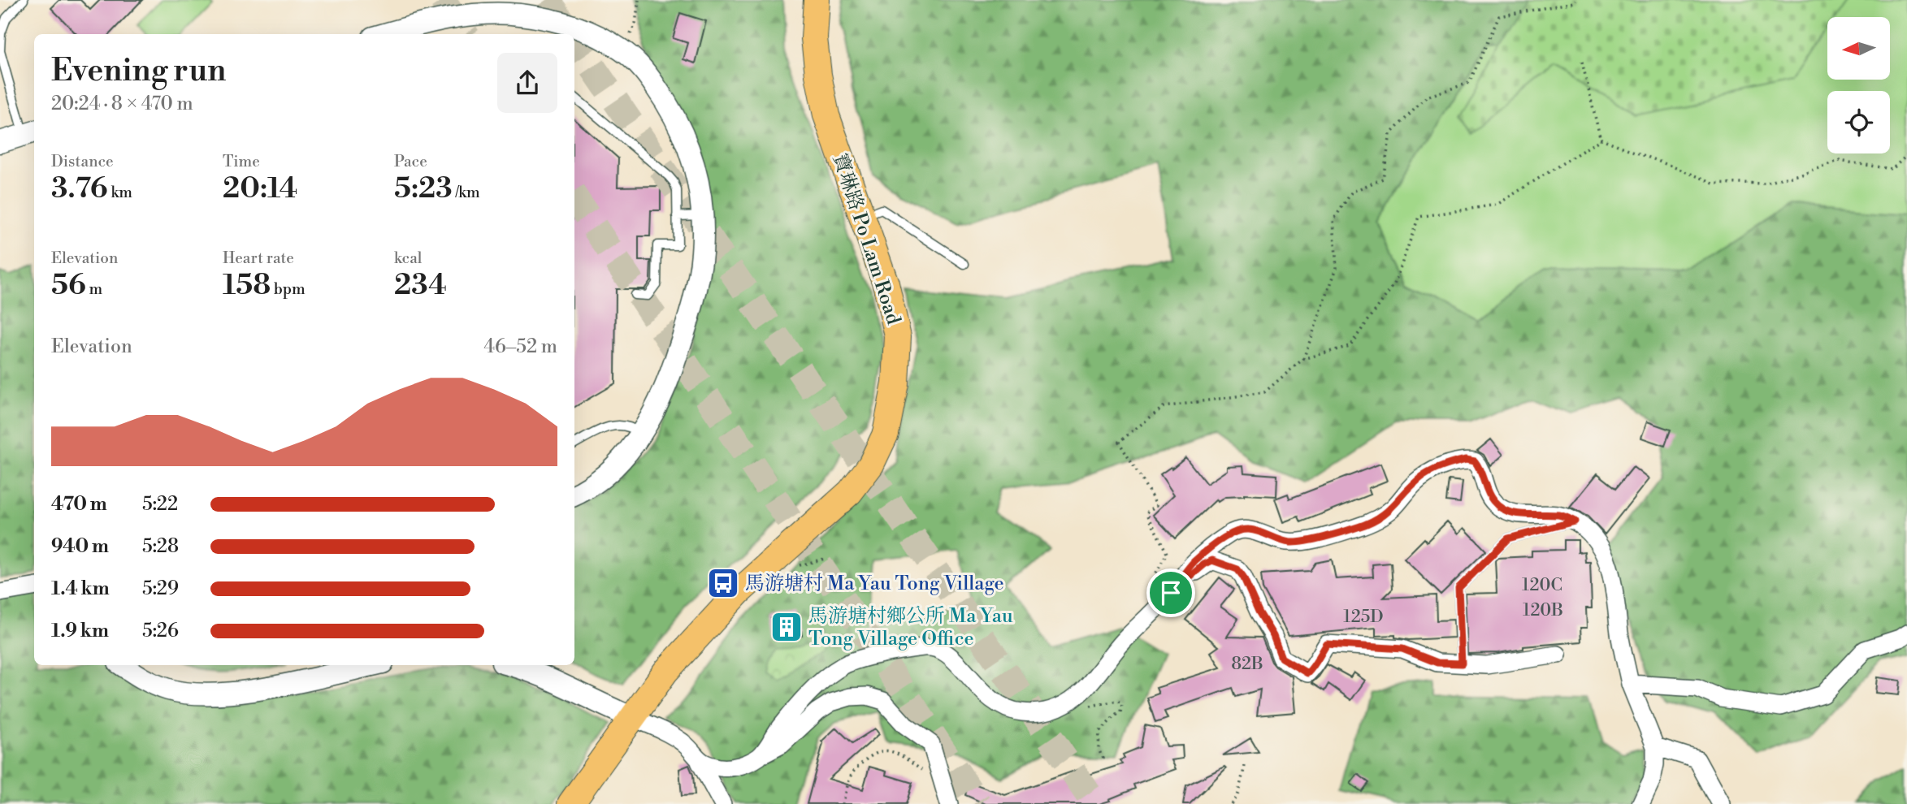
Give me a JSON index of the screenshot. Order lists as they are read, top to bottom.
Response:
{
  "streets": {
    "main road": ["寶琳路 Po Lam Road"]
  },
  "places": {
    "bus stop": ["馬游塘村 Ma Yau Tong Village"],
    "building": ["馬游塘村鄉公所 Ma Yau Tong Village Office"]
  },
  "house_numbers": [
    "120C",
    "120B",
    "125D",
    "82B"
  ],
  "north": "left",
  "page": {
    "heading": ["Evening run", "20:24 · 8 × 470 m"],
    "stats": [
      ["Distance", "3.76 km"],
      ["Time", "20:14"],
      ["Pace", "5:23 /km"],
      ["Elevation", "56 m"],
      ["Heart rate", "158 bpm"],
      ["kcal", "234"]
    ],
    "chart": ["Elevation", "46–52 m"],
    "list": [
      {
        "name": "470 m",
        "note": "5:22"
      },
      {
        "name": "940 m",
        "note": "5:28"
      },
      {
        "name": "1.4 km",
        "note": "5:29"
      },
      {
        "name": "1.9 km",
        "note": "5:26"
      }
    ]
  }
}
